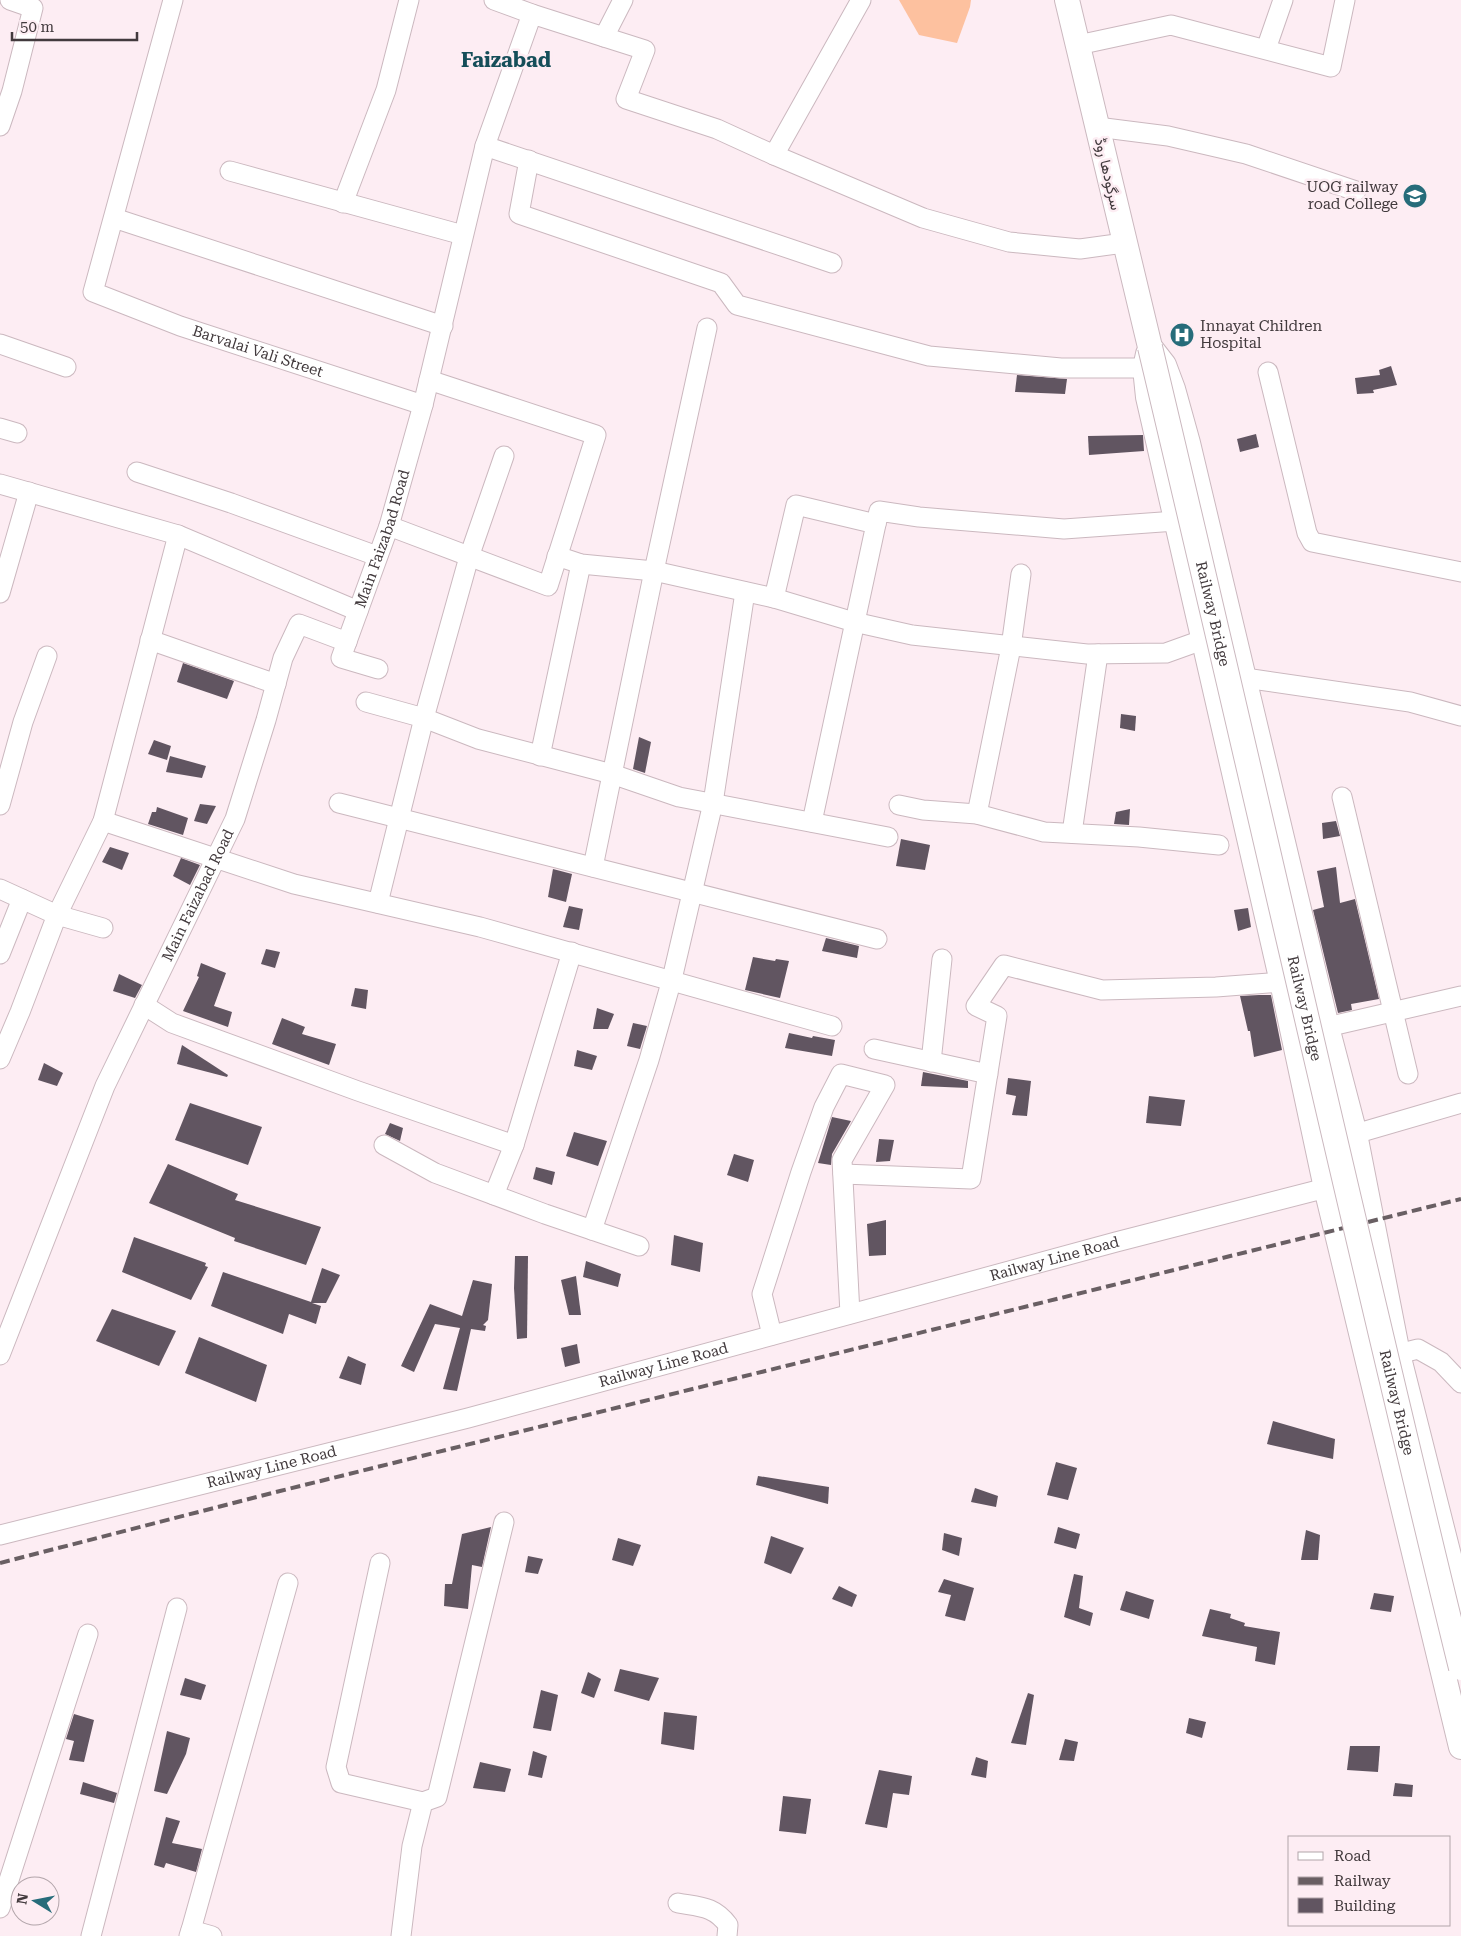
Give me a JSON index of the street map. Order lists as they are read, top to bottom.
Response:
{
  "streets": {
    "main road": ["سرگودھا روڈ", "Railway Bridge"],
    "street": ["Barvalai Vali Street", "Main Faizabad Road", "Railway Line Road"]
  },
  "crossings": [
    ["سرگودھا روڈ", "Railway Bridge"],
    ["Barvalai Vali Street", "Main Faizabad Road"]
  ],
  "districts": ["Faizabad"],
  "places": {
    "school or university": ["UOG railway road College"],
    "hospital": ["Innayat Children Hospital"]
  },
  "legend": ["Road", "Railway", "Building"],
  "scale_bar": "50 m",
  "north": "left"
}
